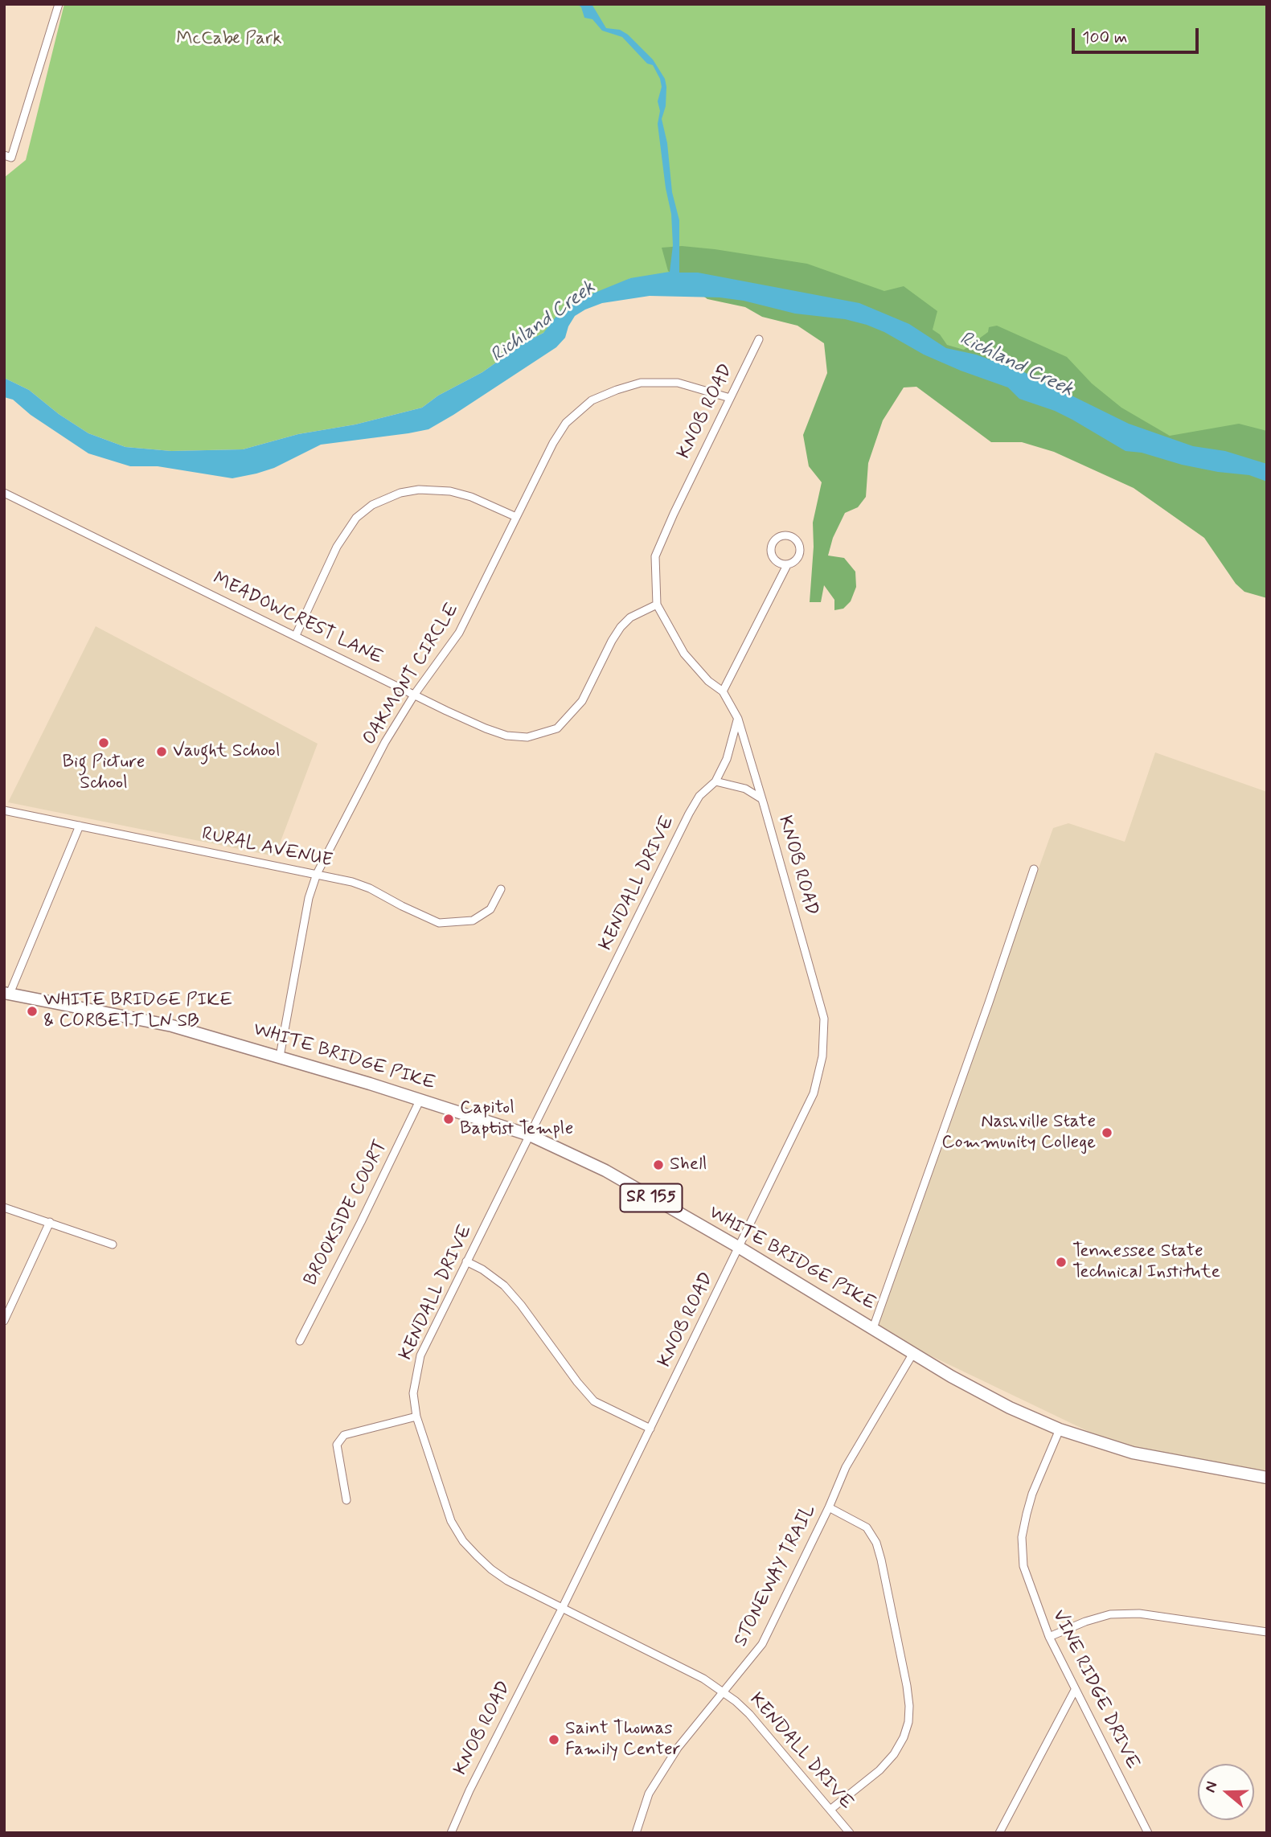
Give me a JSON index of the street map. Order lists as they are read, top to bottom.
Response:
{
  "streets": {
    "main road": ["WHITE BRIDGE PIKE", "SR 155"],
    "street": [
      "KNOB ROAD",
      "MEADOWCREST LANE",
      "OAKMONT CIRCLE",
      "RURAL AVENUE",
      "KENDALL DRIVE",
      "BROOKSIDE COURT",
      "STONEWAY TRAIL",
      "VINE RIDGE DRIVE"
    ]
  },
  "crossings": [
    ["KNOB ROAD", "MEADOWCREST LANE"],
    ["KNOB ROAD", "OAKMONT CIRCLE"],
    ["KNOB ROAD", "KENDALL DRIVE"],
    ["KNOB ROAD", "WHITE BRIDGE PIKE"],
    ["MEADOWCREST LANE", "OAKMONT CIRCLE"],
    ["OAKMONT CIRCLE", "RURAL AVENUE"],
    ["OAKMONT CIRCLE", "WHITE BRIDGE PIKE"],
    ["KENDALL DRIVE", "WHITE BRIDGE PIKE"],
    ["KENDALL DRIVE", "STONEWAY TRAIL"],
    ["WHITE BRIDGE PIKE", "BROOKSIDE COURT"],
    ["WHITE BRIDGE PIKE", "STONEWAY TRAIL"],
    ["WHITE BRIDGE PIKE", "VINE RIDGE DRIVE"]
  ],
  "water": ["Richland Creek"],
  "parks": ["McCabe Park"],
  "places": [
    "Big Picture School",
    "Vaught School",
    "WHITE BRIDGE PIKE & CORBETT LN SB",
    "Capitol Baptist Temple",
    "Nashville State Community College",
    "Shell",
    "Tennessee State Technical Institute",
    "Saint Thomas Family Center"
  ],
  "scale_bar": "100 m",
  "north": "left"
}
